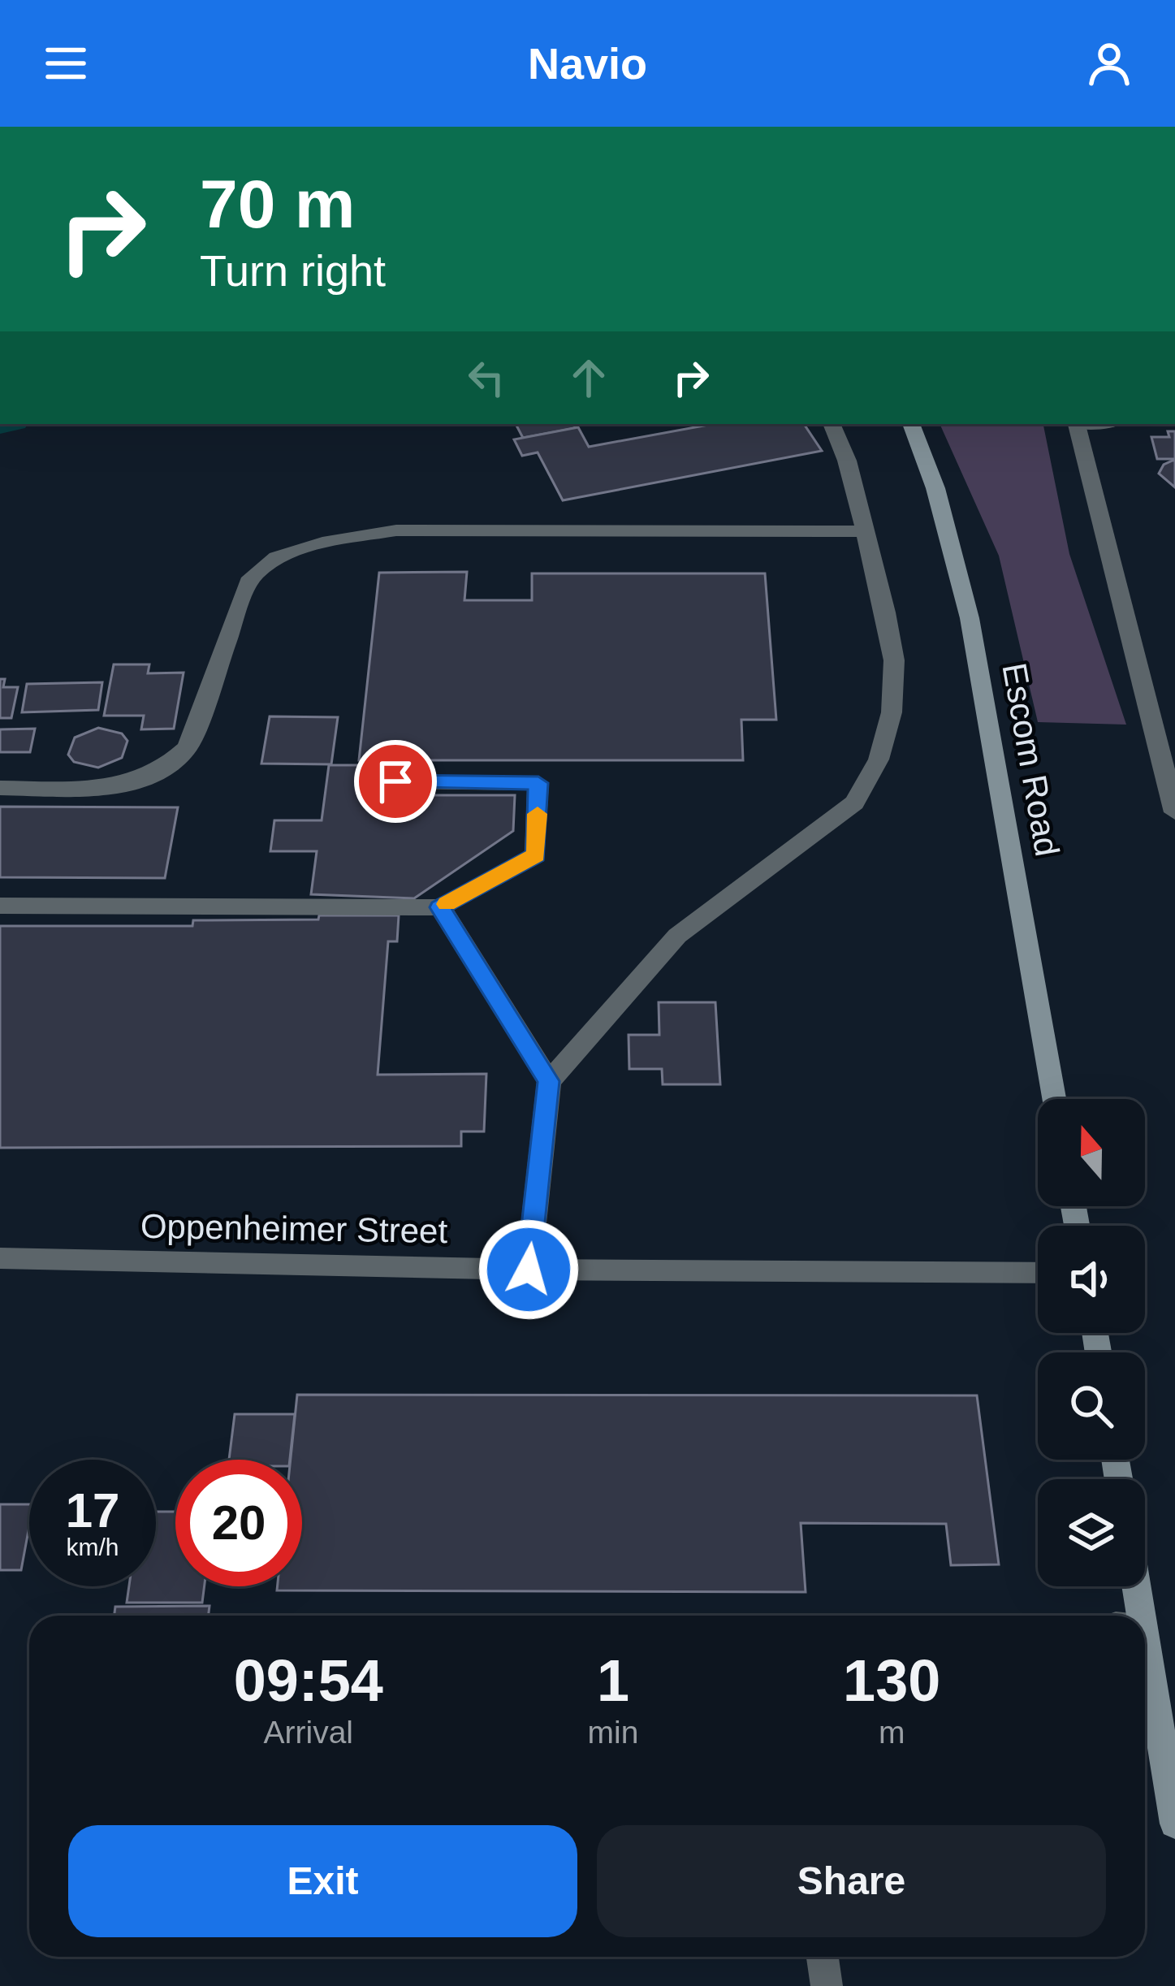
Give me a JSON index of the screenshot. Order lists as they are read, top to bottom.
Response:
{
  "streets": {
    "street": ["Escom Road", "Oppenheimer Street"]
  },
  "north": "top",
  "page": {
    "header": "Navio",
    "turn": ["70 m", "Turn right"],
    "speed": "17 km/h",
    "limit": "20",
    "eta": [
      "09:54",
      "Arrival",
      "1",
      "min",
      "130",
      "m"
    ],
    "buttons": ["Exit", "Share"]
  }
}
